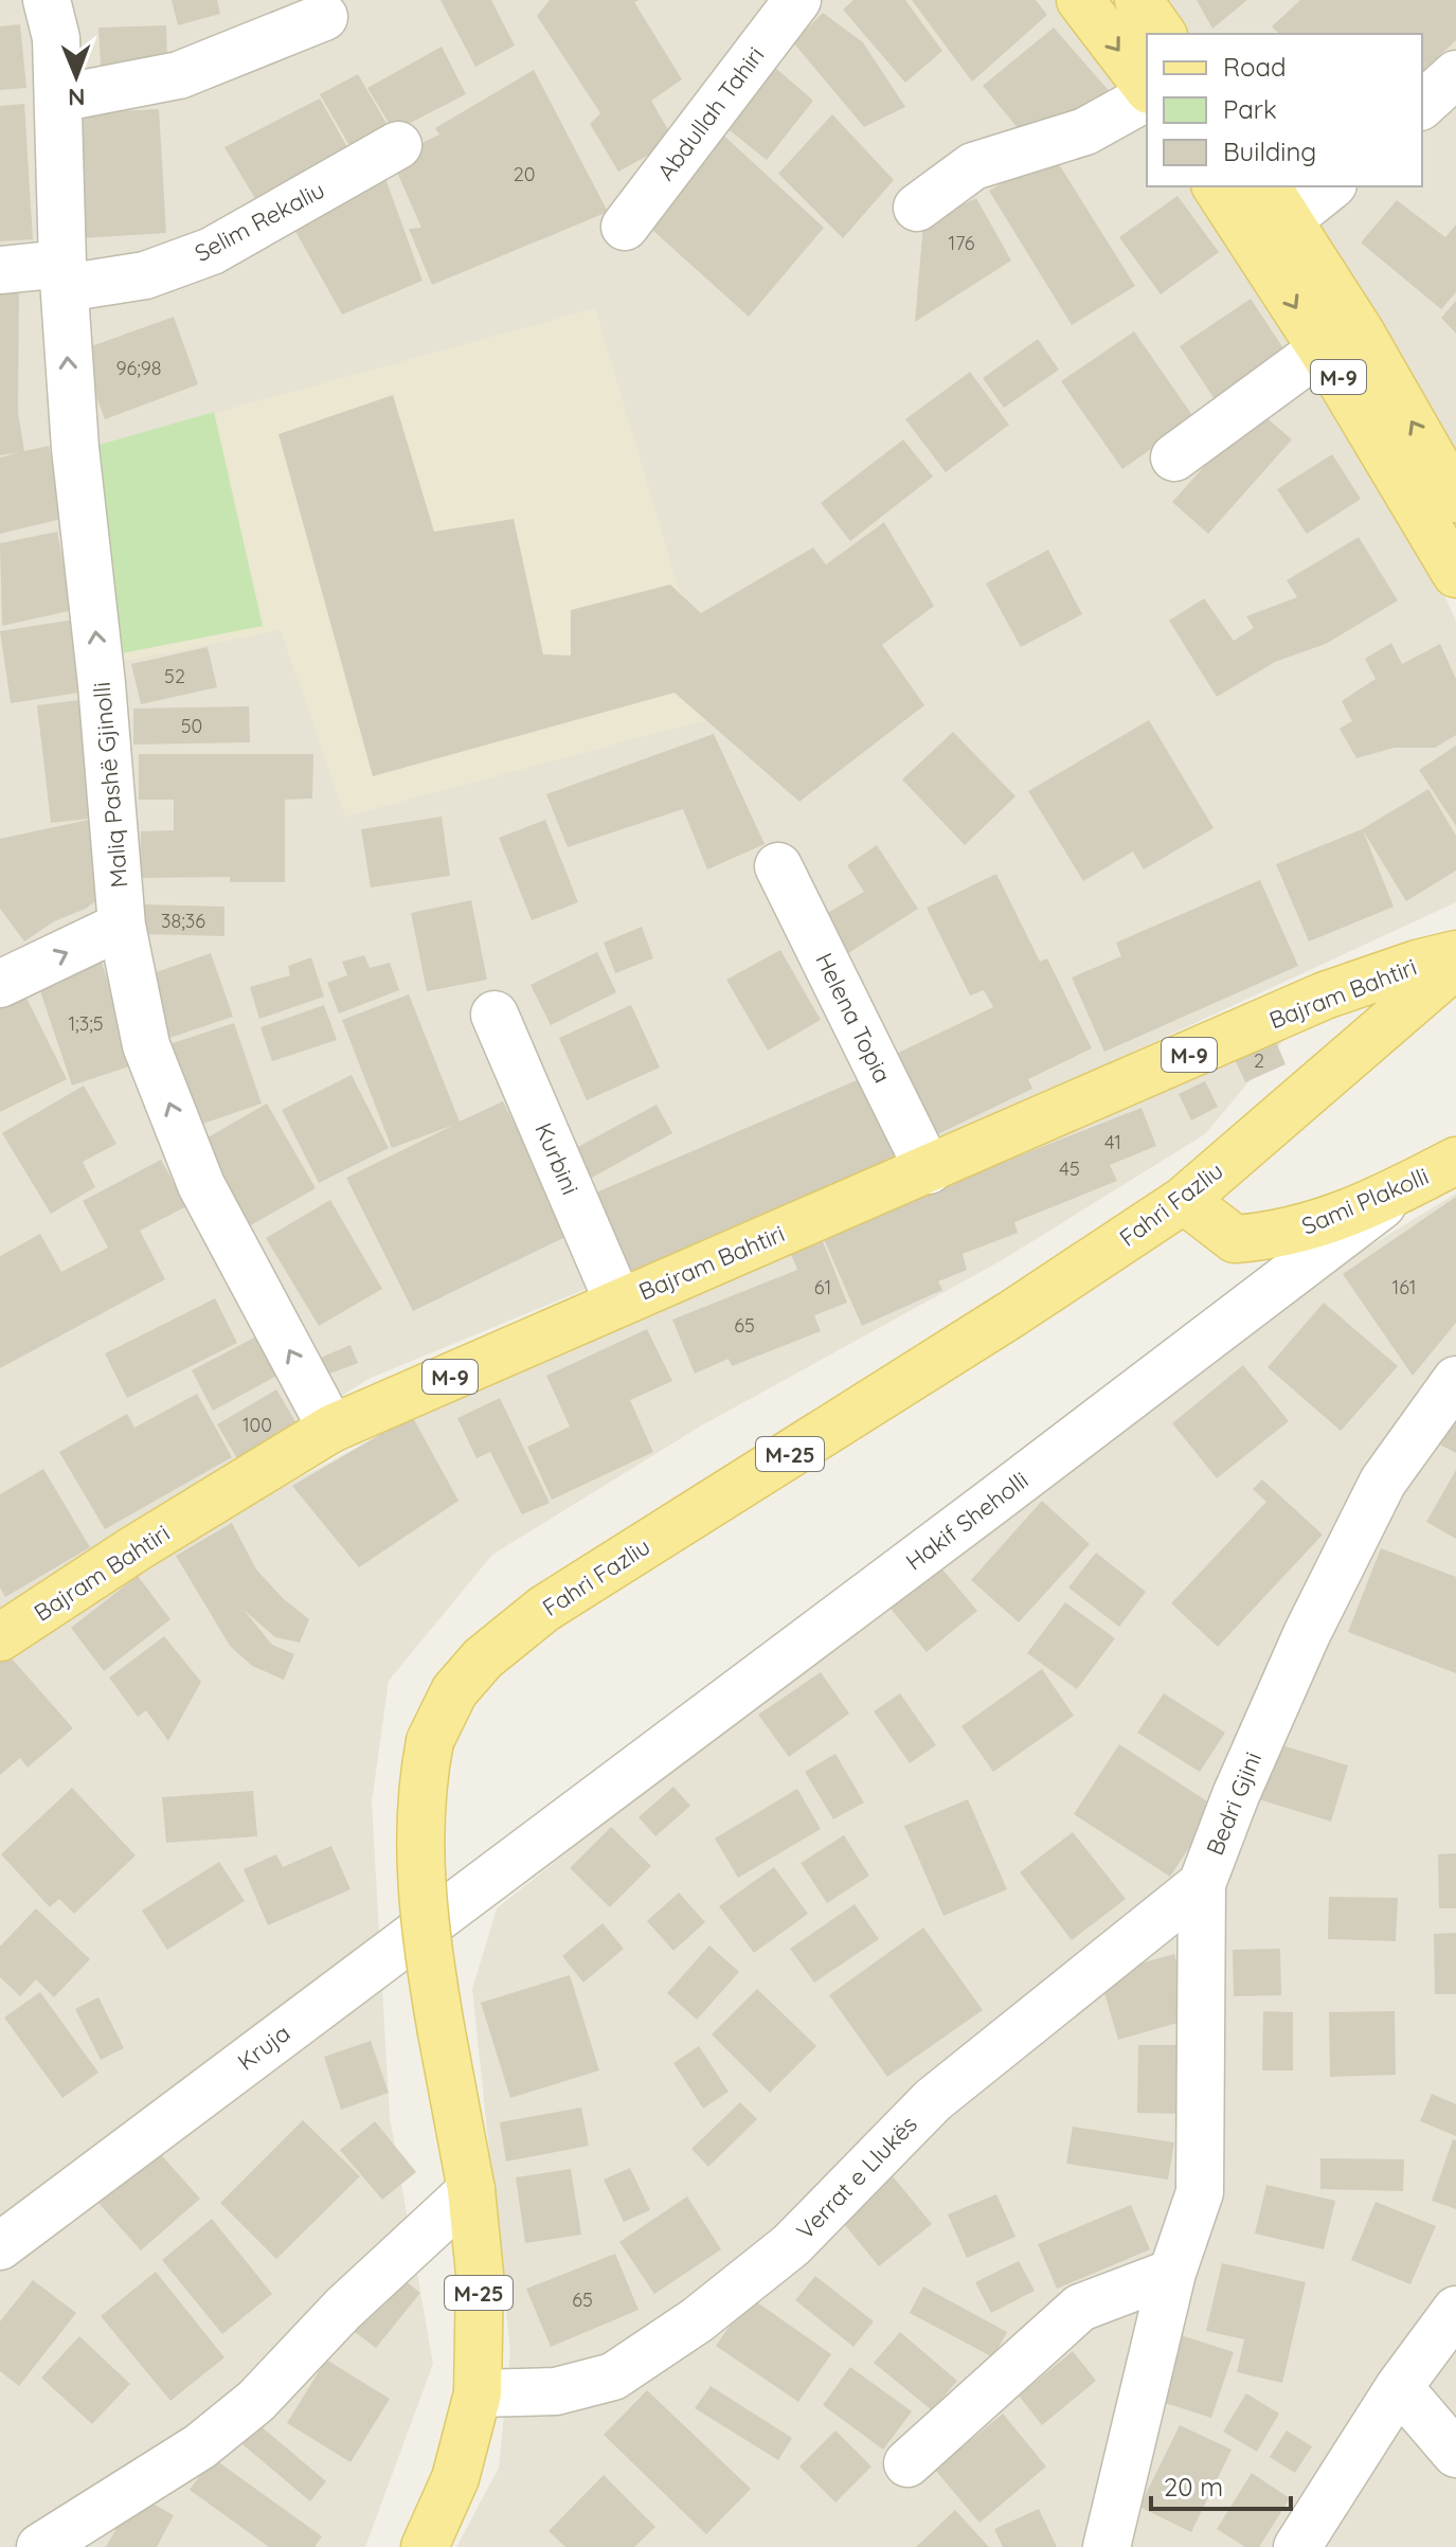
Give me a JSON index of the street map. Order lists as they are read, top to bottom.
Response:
{
  "streets": {
    "main road": [
      "M-9",
      "Bajram Bahtiri",
      "Sami Plakolli",
      "Fahri Fazliu",
      "M-25"
    ],
    "street": [
      "Abdullah Tahiri",
      "Selim Rekaliu",
      "Maliq Pashë Gjinolli",
      "Helena Topia",
      "Kurbini",
      "Hakif Sheholli",
      "Bedri Gjini",
      "Kruja",
      "Verrat e Llukës"
    ]
  },
  "crossings": [
    ["Selim Rekaliu", "Maliq Pashë Gjinolli"],
    ["Maliq Pashë Gjinolli", "Bajram Bahtiri"],
    ["Bajram Bahtiri", "Helena Topia"],
    ["Bajram Bahtiri", "Kurbini"],
    ["Sami Plakolli", "Fahri Fazliu"],
    ["Sami Plakolli", "Hakif Sheholli"],
    ["Fahri Fazliu", "Verrat e Llukës"],
    ["Hakif Sheholli", "Kruja"],
    ["Bedri Gjini", "Verrat e Llukës"]
  ],
  "one_way": ["Maliq Pashë Gjinolli"],
  "house_numbers": [
    "20",
    "176",
    "96;98",
    "52",
    "50",
    "38;36",
    "1;3;5",
    "2",
    "41",
    "45",
    "61",
    "161",
    "65",
    "100",
    "65"
  ],
  "legend": ["Road", "Park", "Building"],
  "scale_bar": "20 m",
  "north": "bottom"
}
